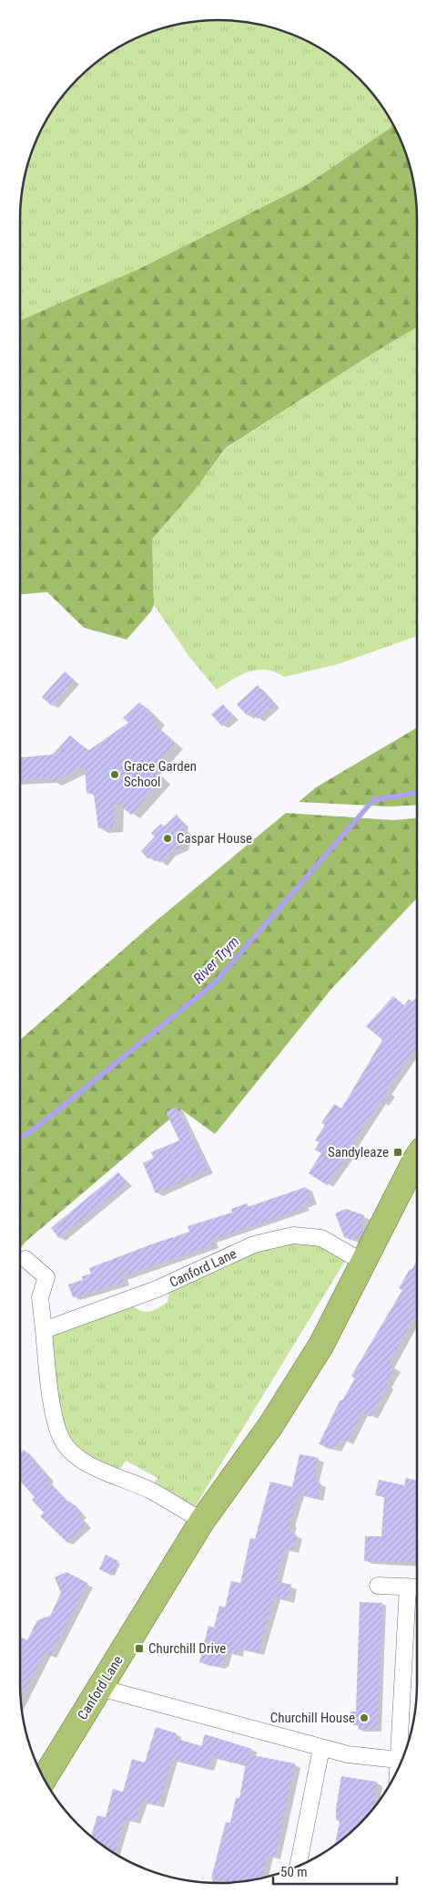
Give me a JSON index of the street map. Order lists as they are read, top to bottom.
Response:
{
  "streets": {
    "main road": ["Canford Lane"]
  },
  "water": ["River Trym"],
  "places": {
    "other": ["Grace Garden School", "Caspar House", "Churchill House"],
    "transit": ["Sandyleaze", "Churchill Drive"]
  },
  "scale_bar": "50 m"
}
